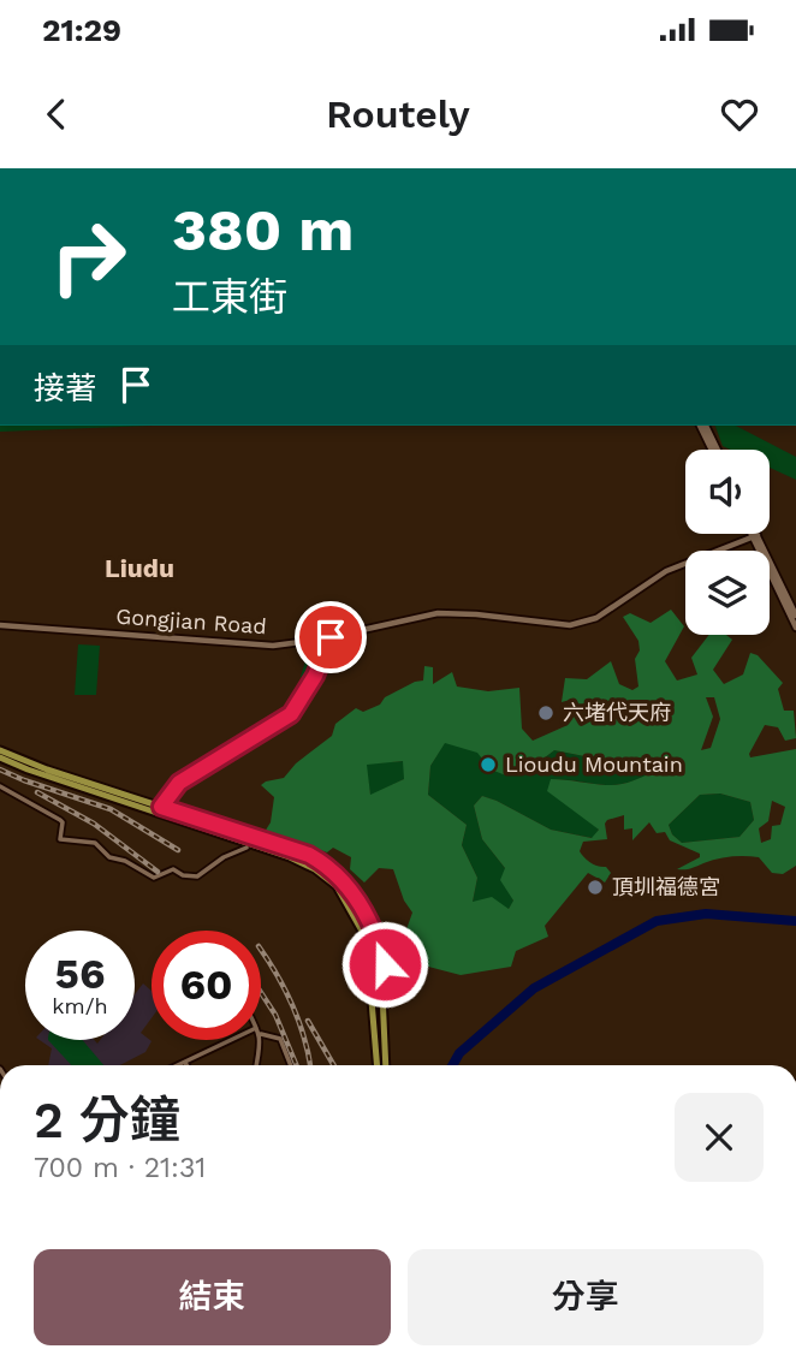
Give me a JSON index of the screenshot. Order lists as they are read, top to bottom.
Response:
{
  "streets": {
    "street": ["Gongjian Road"]
  },
  "districts": ["Liudu"],
  "places": ["六堵代天府", "Lioudu Mountain", "頂圳福德宮"],
  "page": {
    "status": "21:29",
    "header": "Routely",
    "turn": ["380 m", "工東街"],
    "then": "接著",
    "speed": "56 km/h",
    "limit": "60",
    "heading": ["2 分鐘", "700 m · 21:31"],
    "buttons": ["結束", "分享"]
  }
}
